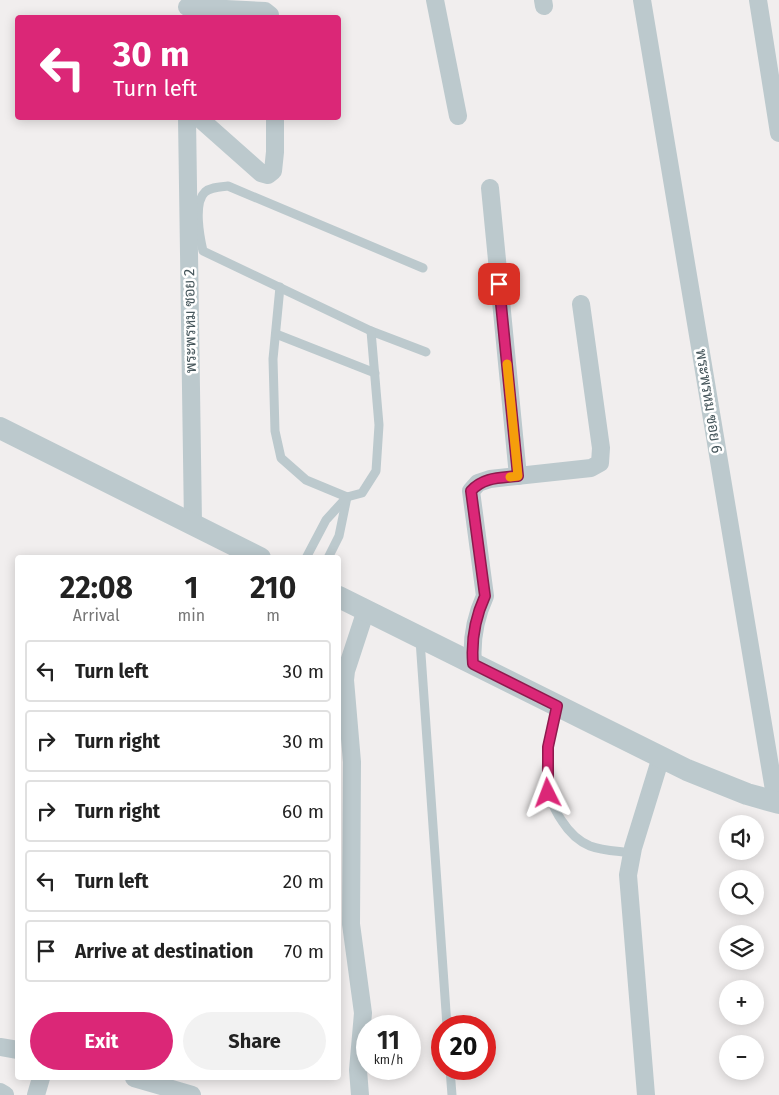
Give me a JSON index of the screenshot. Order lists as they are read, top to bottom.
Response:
{
  "streets": {
    "street": ["พระพรหม ซอย 2", "พระพรหม ซอย 6"]
  },
  "page": {
    "turn": ["30 m", "Turn left"],
    "eta": [
      "22:08",
      "Arrival",
      "1",
      "min",
      "210",
      "m"
    ],
    "list": [
      {
        "name": "Turn left",
        "value": "30 m"
      },
      {
        "name": "Turn right",
        "value": "30 m"
      },
      {
        "name": "Turn right",
        "value": "60 m"
      },
      {
        "name": "Turn left",
        "value": "20 m"
      },
      {
        "name": "Arrive at destination",
        "value": "70 m"
      }
    ],
    "map_buttons": ["+", "−"],
    "buttons": ["Exit", "Share"],
    "speed": "11 km/h",
    "limit": "20"
  }
}
